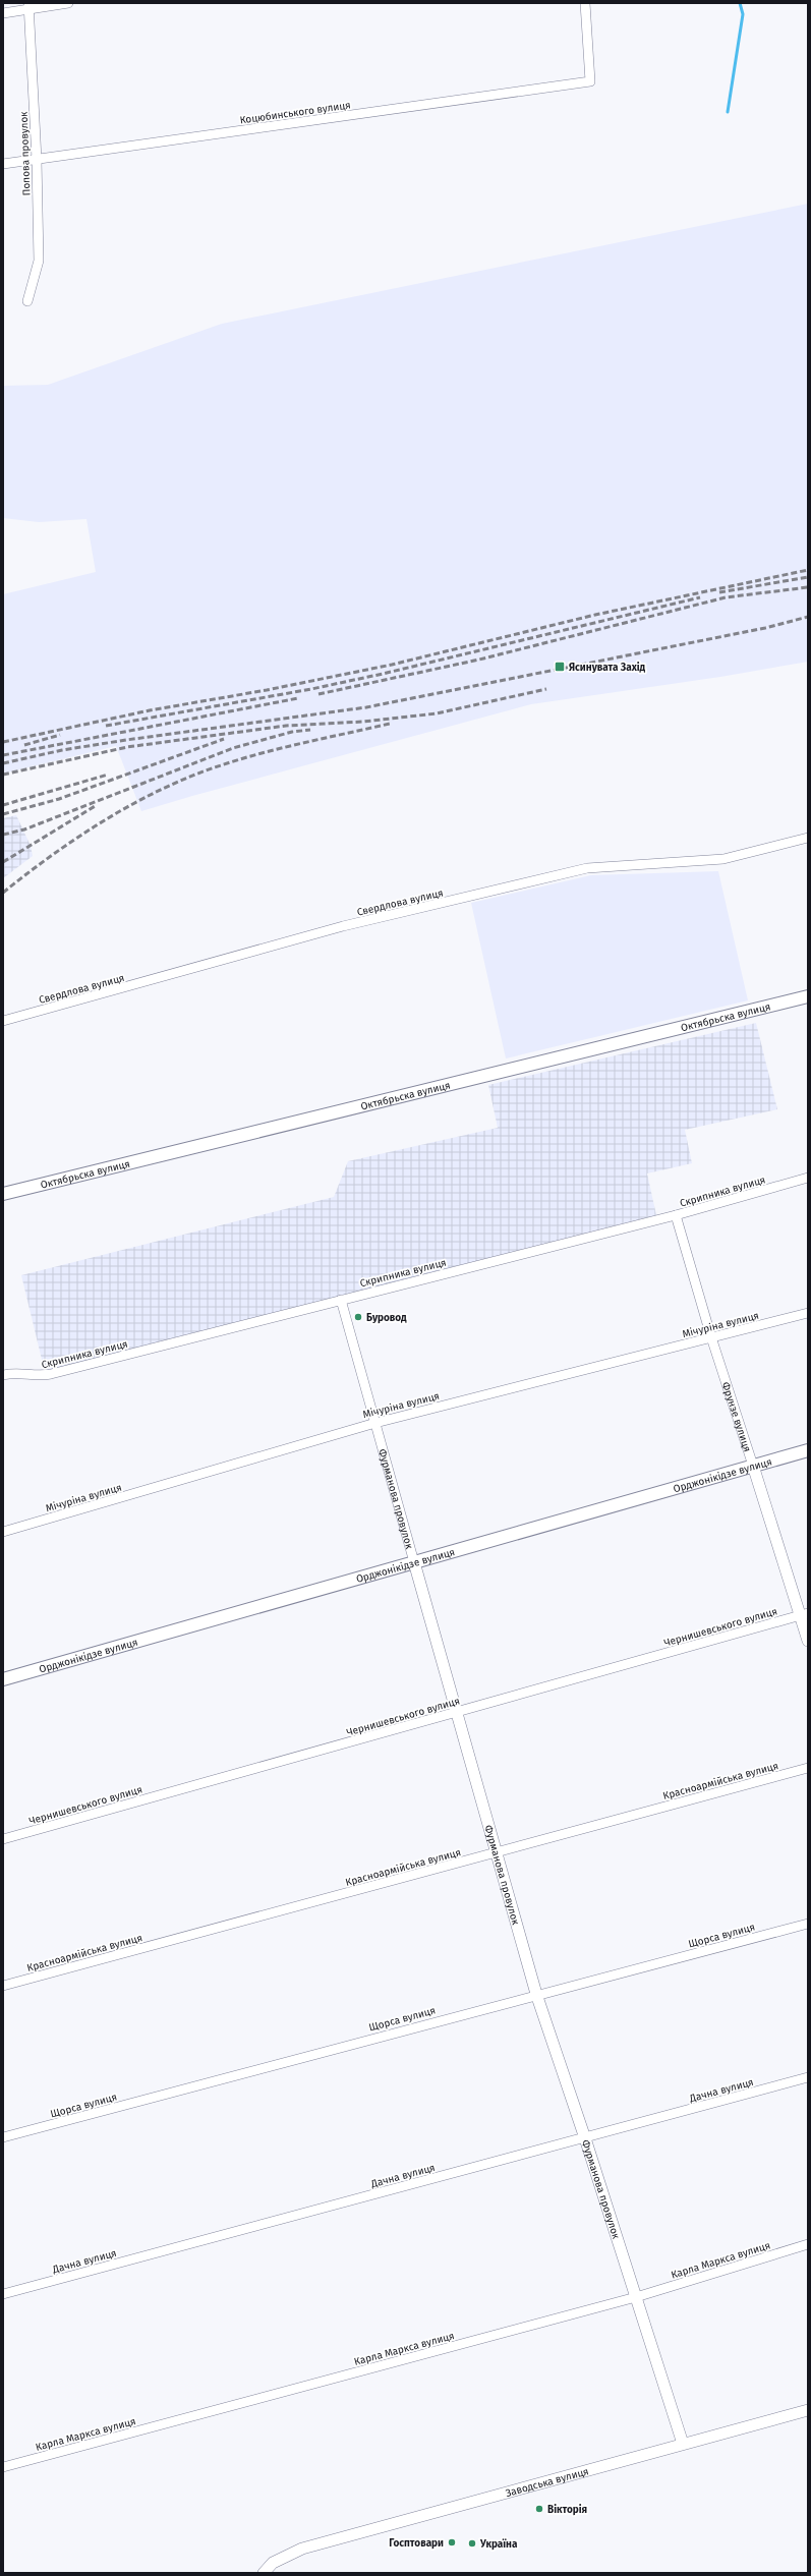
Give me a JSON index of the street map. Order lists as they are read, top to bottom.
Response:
{
  "streets": {
    "main road": ["Октябрьска вулиця", "Орджонікідзе вулиця"],
    "street": [
      "Коцюбинського вулиця",
      "Попова провулок",
      "Свердлова вулиця",
      "Скрипника вулиця",
      "Мічуріна вулиця",
      "Фрунзе вулиця",
      "Фурманова провулок",
      "Чернишевського вулиця",
      "Красноармійська вулиця",
      "Щорса вулиця",
      "Дачна вулиця",
      "Карла Маркса вулиця",
      "Заводська вулиця"
    ]
  },
  "crossings": [
    ["Коцюбинського вулиця", "Попова провулок"],
    ["Скрипника вулиця", "Фрунзе вулиця"],
    ["Скрипника вулиця", "Фурманова провулок"],
    ["Мічуріна вулиця", "Фрунзе вулиця"],
    ["Мічуріна вулиця", "Фурманова провулок"],
    ["Фрунзе вулиця", "Орджонікідзе вулиця"],
    ["Фрунзе вулиця", "Чернишевського вулиця"],
    ["Орджонікідзе вулиця", "Фурманова провулок"],
    ["Фурманова провулок", "Чернишевського вулиця"],
    ["Фурманова провулок", "Красноармійська вулиця"],
    ["Фурманова провулок", "Щорса вулиця"],
    ["Фурманова провулок", "Дачна вулиця"],
    ["Фурманова провулок", "Карла Маркса вулиця"],
    ["Фурманова провулок", "Заводська вулиця"]
  ],
  "places": {
    "transit": ["Ясинувата Захід"],
    "other": [
      "Буровод",
      "Вікторія",
      "Госптовари",
      "Україна"
    ]
  }
}
